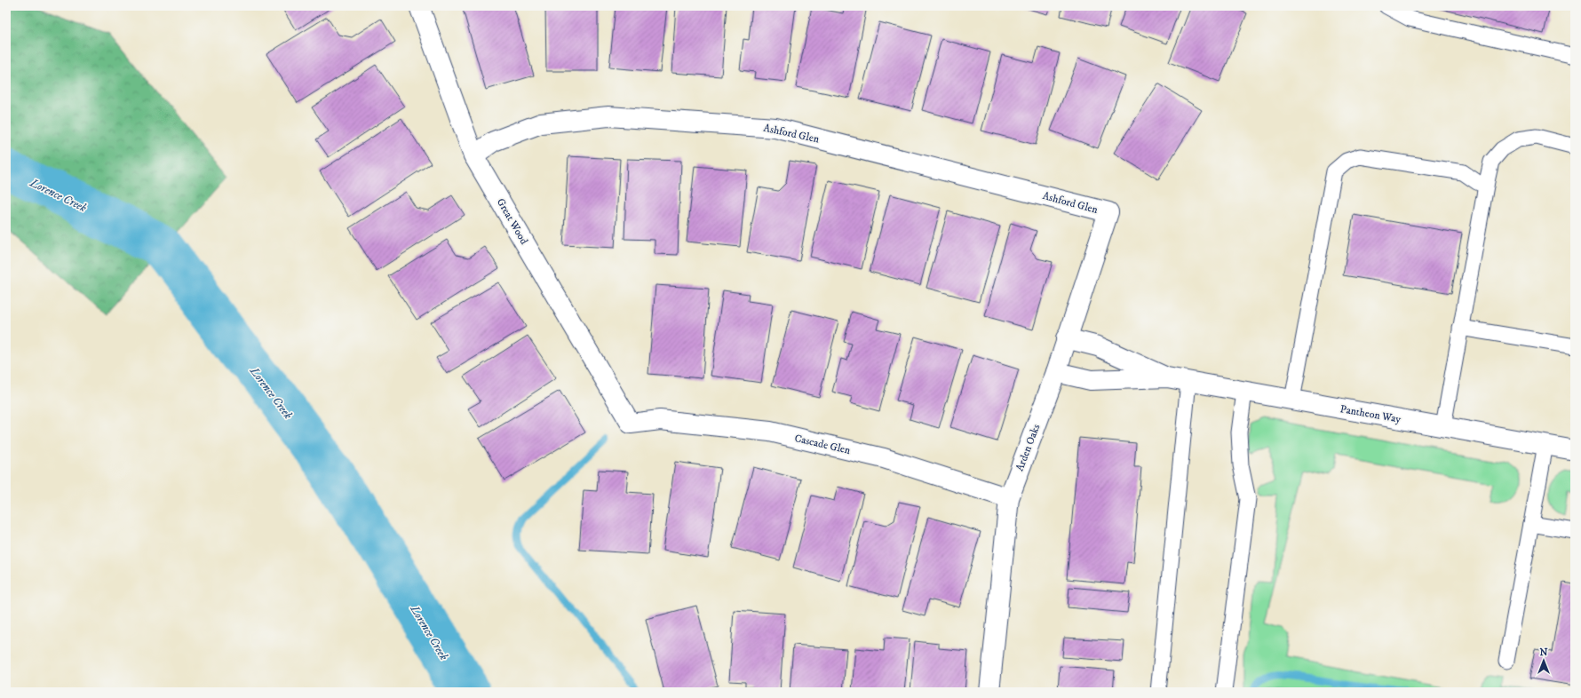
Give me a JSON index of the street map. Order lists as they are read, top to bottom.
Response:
{
  "streets": {
    "street": [
      "Ashford Glen",
      "Great Wood",
      "Pantheon Way",
      "Cascade Glen",
      "Arden Oaks"
    ]
  },
  "crossings": [
    ["Ashford Glen", "Great Wood"],
    ["Ashford Glen", "Arden Oaks"],
    ["Great Wood", "Cascade Glen"],
    ["Pantheon Way", "Arden Oaks"],
    ["Cascade Glen", "Arden Oaks"]
  ],
  "water": ["Lorence Creek"],
  "north": "top"
}
